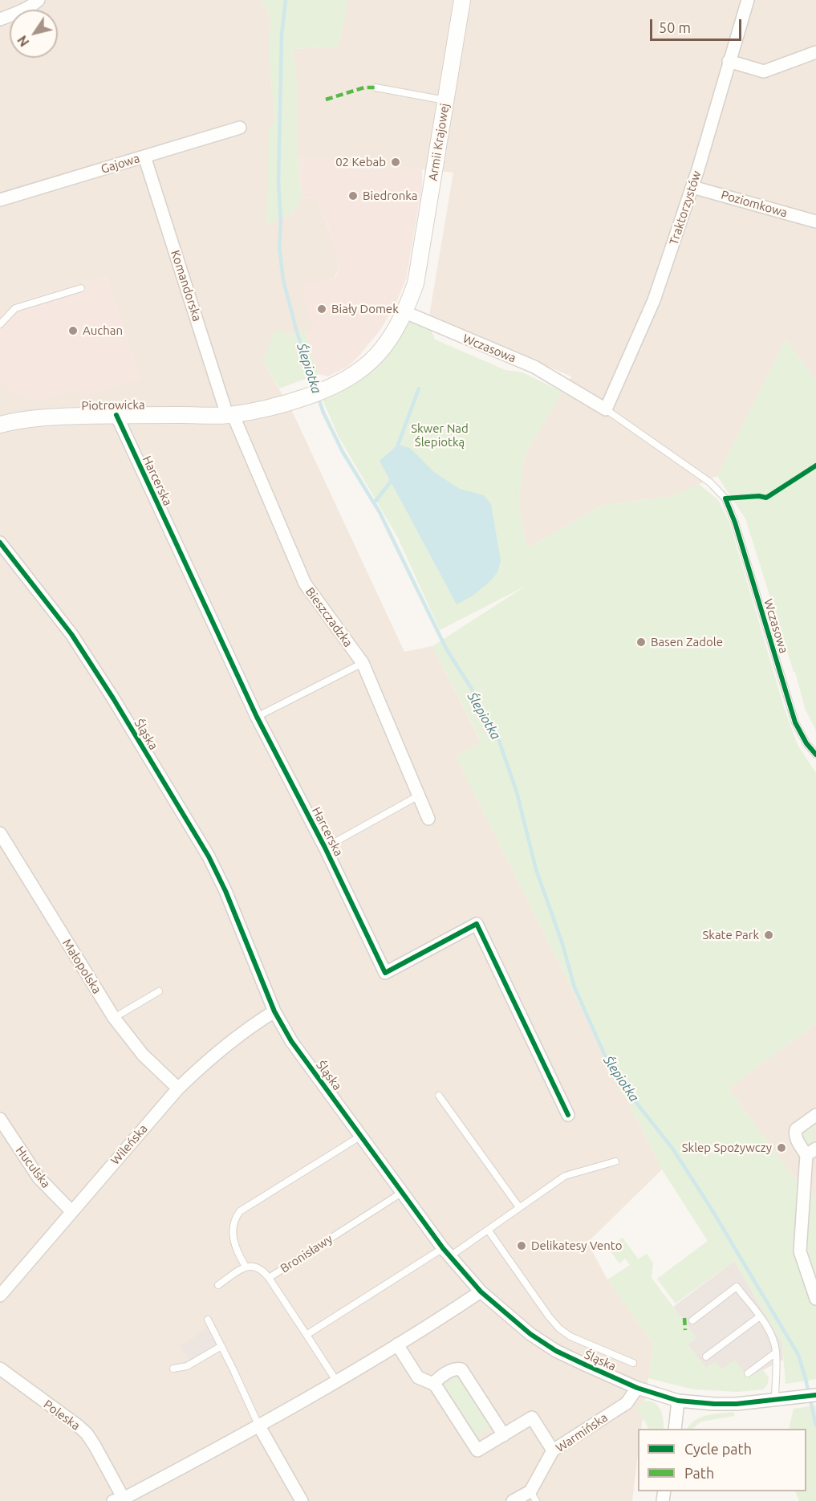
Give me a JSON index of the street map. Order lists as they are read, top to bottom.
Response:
{
  "streets": {
    "street": [
      "Armii Krajowej",
      "Gajowa",
      "Poziomkowa",
      "Traktorzystów",
      "Komandorska",
      "Wczasowa",
      "Piotrowicka",
      "Harcerska",
      "Bieszczadzka",
      "Śląska",
      "Małopolska",
      "Wileńska",
      "Huculska",
      "Poleska",
      "Warmińska"
    ],
    "lane": ["Bronisławy"]
  },
  "crossings": [
    ["Armii Krajowej", "Piotrowicka"],
    ["Gajowa", "Komandorska"],
    ["Poziomkowa", "Traktorzystów"],
    ["Traktorzystów", "Wczasowa"],
    ["Komandorska", "Piotrowicka"],
    ["Komandorska", "Bieszczadzka"],
    ["Wczasowa", "Piotrowicka"],
    ["Piotrowicka", "Harcerska"],
    ["Piotrowicka", "Bieszczadzka"],
    ["Śląska", "Wileńska"],
    ["Śląska", "Bronisławy"],
    ["Śląska", "Warmińska"],
    ["Małopolska", "Wileńska"],
    ["Wileńska", "Huculska"]
  ],
  "water": ["Ślepiotka"],
  "parks": ["Skwer Nad Ślepiotką"],
  "places": [
    "02 Kebab",
    "Biedronka",
    "Biały Domek",
    "Auchan",
    "Basen Zadole",
    "Skate Park",
    "Sklep Spożywczy",
    "Delikatesy Vento"
  ],
  "legend": ["Cycle path", "Path"],
  "scale_bar": "50 m",
  "north": "bottom left"
}
